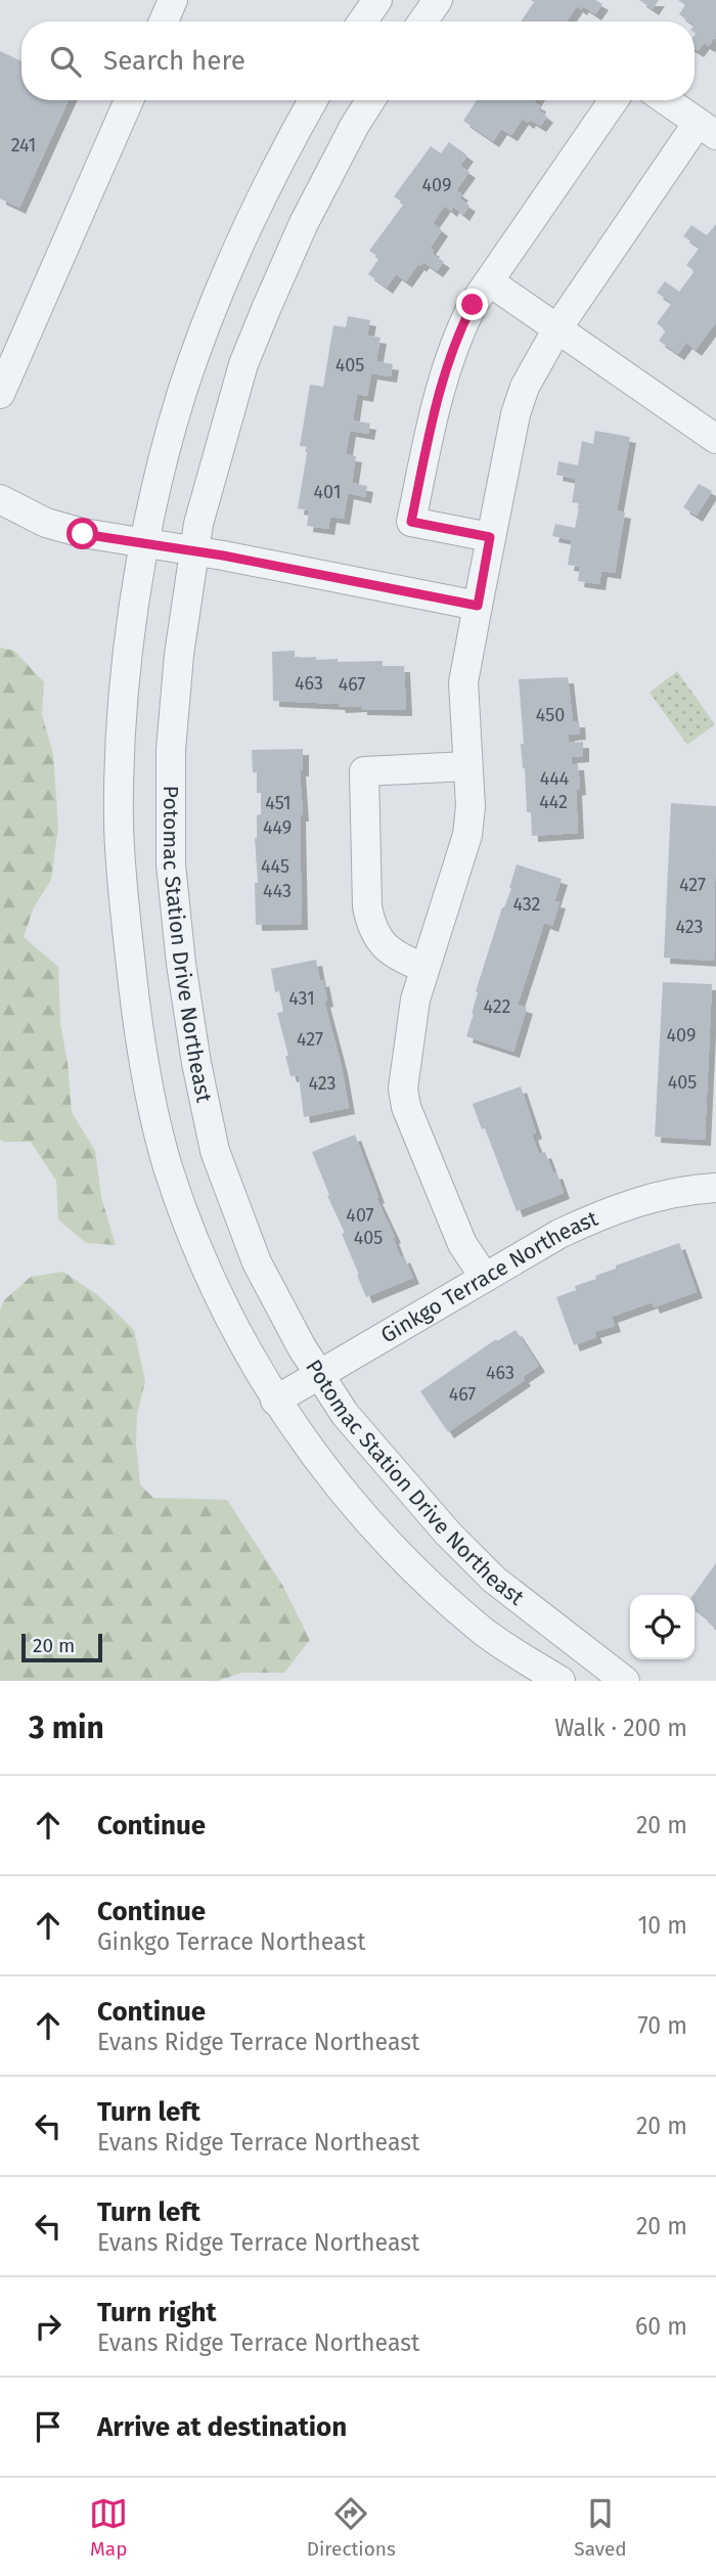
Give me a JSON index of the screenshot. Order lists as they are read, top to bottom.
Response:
{
  "streets": {
    "street": ["Potomac Station Drive Northeast", "Ginkgo Terrace Northeast"]
  },
  "crossings": [
    ["Potomac Station Drive Northeast", "Ginkgo Terrace Northeast"]
  ],
  "house_numbers": [
    "241",
    "409",
    "405",
    "401",
    "463",
    "467",
    "450",
    "444",
    "442",
    "451",
    "449",
    "445",
    "427",
    "443",
    "432",
    "423",
    "431",
    "422",
    "409",
    "427",
    "405",
    "423",
    "407",
    "405",
    "463",
    "467"
  ],
  "scale_bar": "20 m",
  "page": {
    "search": "Search here",
    "scale": "20 m",
    "heading": ["3 min", "Walk · 200 m"],
    "list": [
      ["Continue", "20 m"],
      ["Continue", "Ginkgo Terrace Northeast", "10 m"],
      ["Continue", "Evans Ridge Terrace Northeast", "70 m"],
      ["Turn left", "Evans Ridge Terrace Northeast", "20 m"],
      ["Turn left", "Evans Ridge Terrace Northeast", "20 m"],
      ["Turn right", "Evans Ridge Terrace Northeast", "60 m"],
      "Arrive at destination"
    ],
    "nav": ["Map", "Directions", "Saved"]
  }
}
